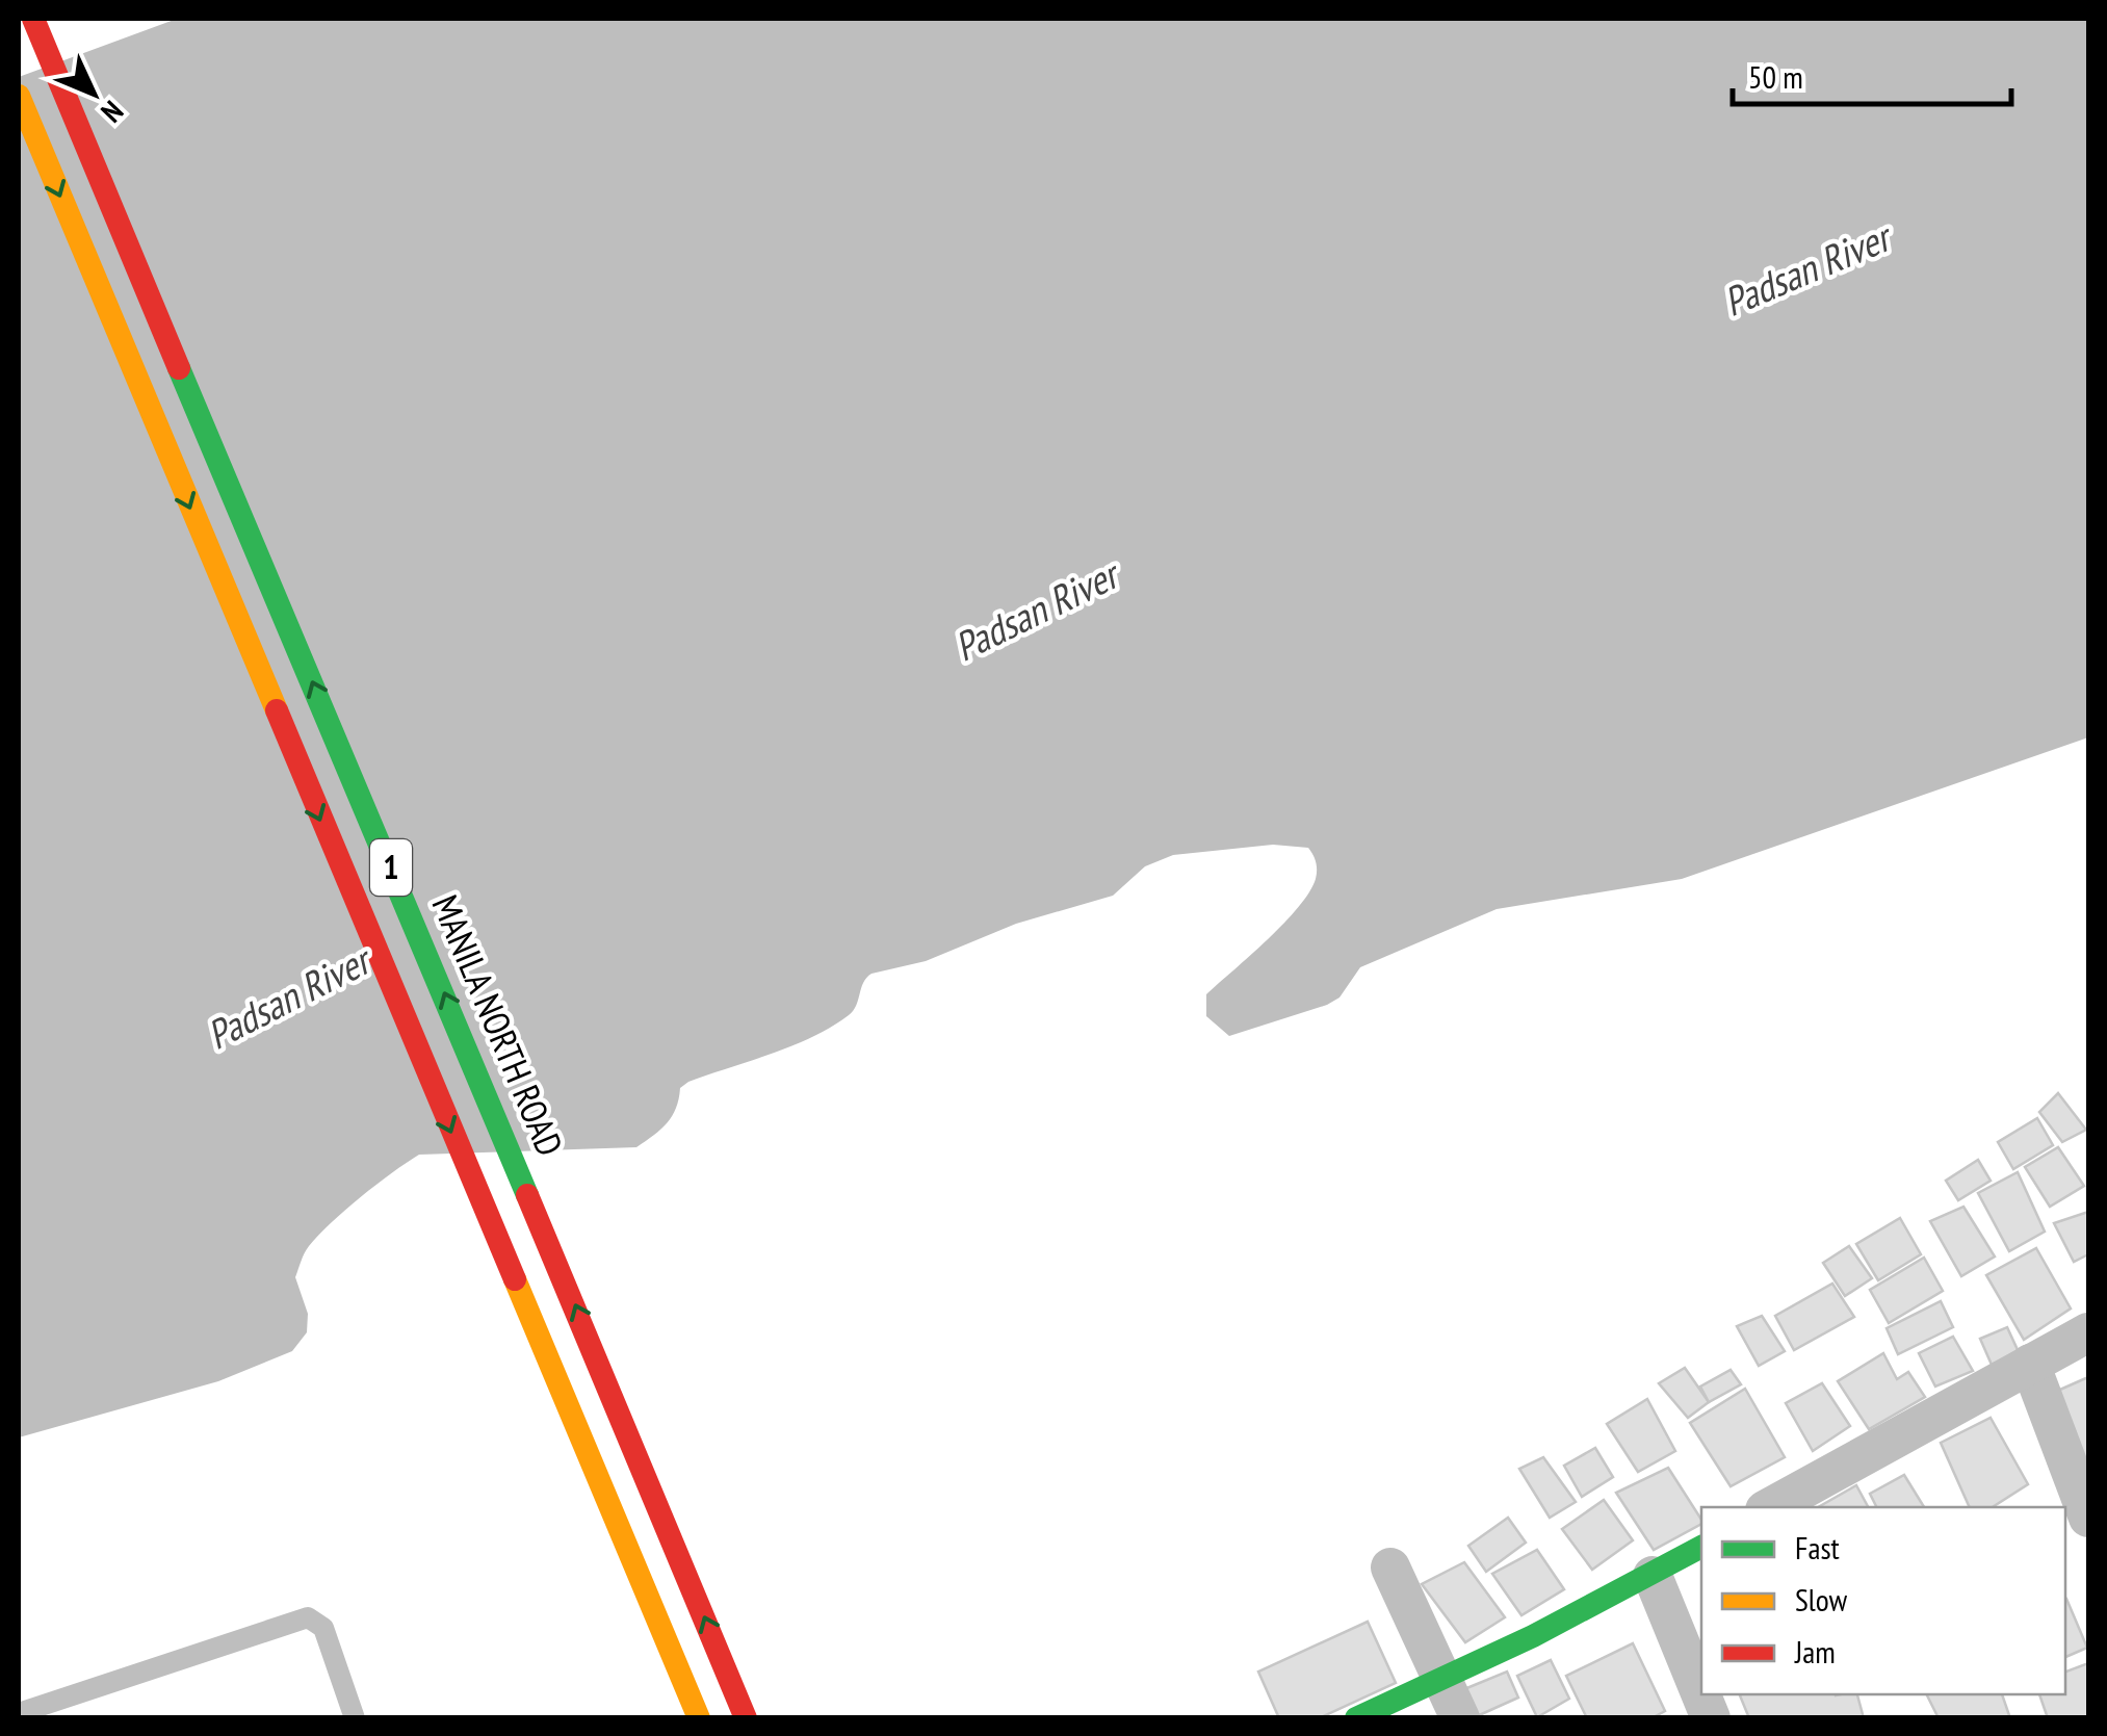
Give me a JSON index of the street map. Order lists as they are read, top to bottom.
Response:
{
  "streets": {
    "main road": ["1", "MANILA NORTH ROAD"]
  },
  "water": ["Padsan River"],
  "legend": ["Fast", "Slow", "Jam"],
  "scale_bar": "50 m",
  "north": "bottom right"
}
